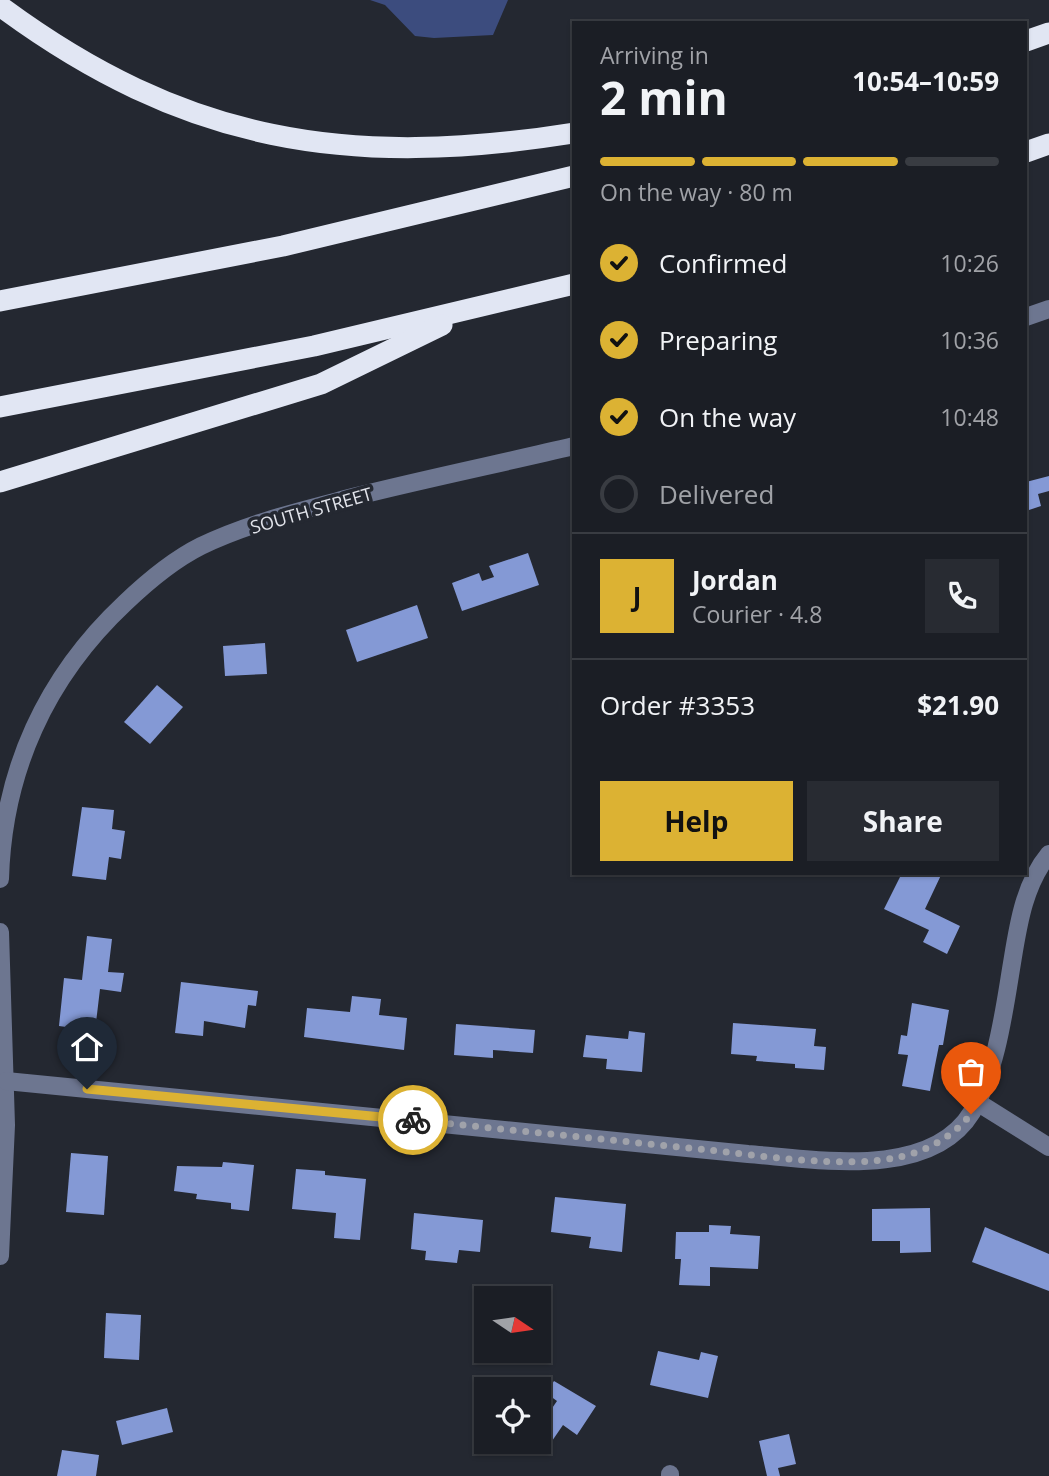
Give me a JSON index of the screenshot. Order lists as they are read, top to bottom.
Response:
{
  "streets": {
    "street": ["SOUTH STREET"]
  },
  "north": "right",
  "page": {
    "heading": ["2 min", "Arriving in", "10:54–10:59"],
    "panel": [
      "Jordan",
      "Courier · 4.8",
      "Order #3353",
      "$21.90"
    ],
    "bar": "On the way · 80 m",
    "list": [
      ["Confirmed", "10:26"],
      ["Preparing", "10:36"],
      ["On the way", "10:48"],
      "Delivered"
    ],
    "round": "J",
    "buttons": ["Help", "Share"]
  }
}
